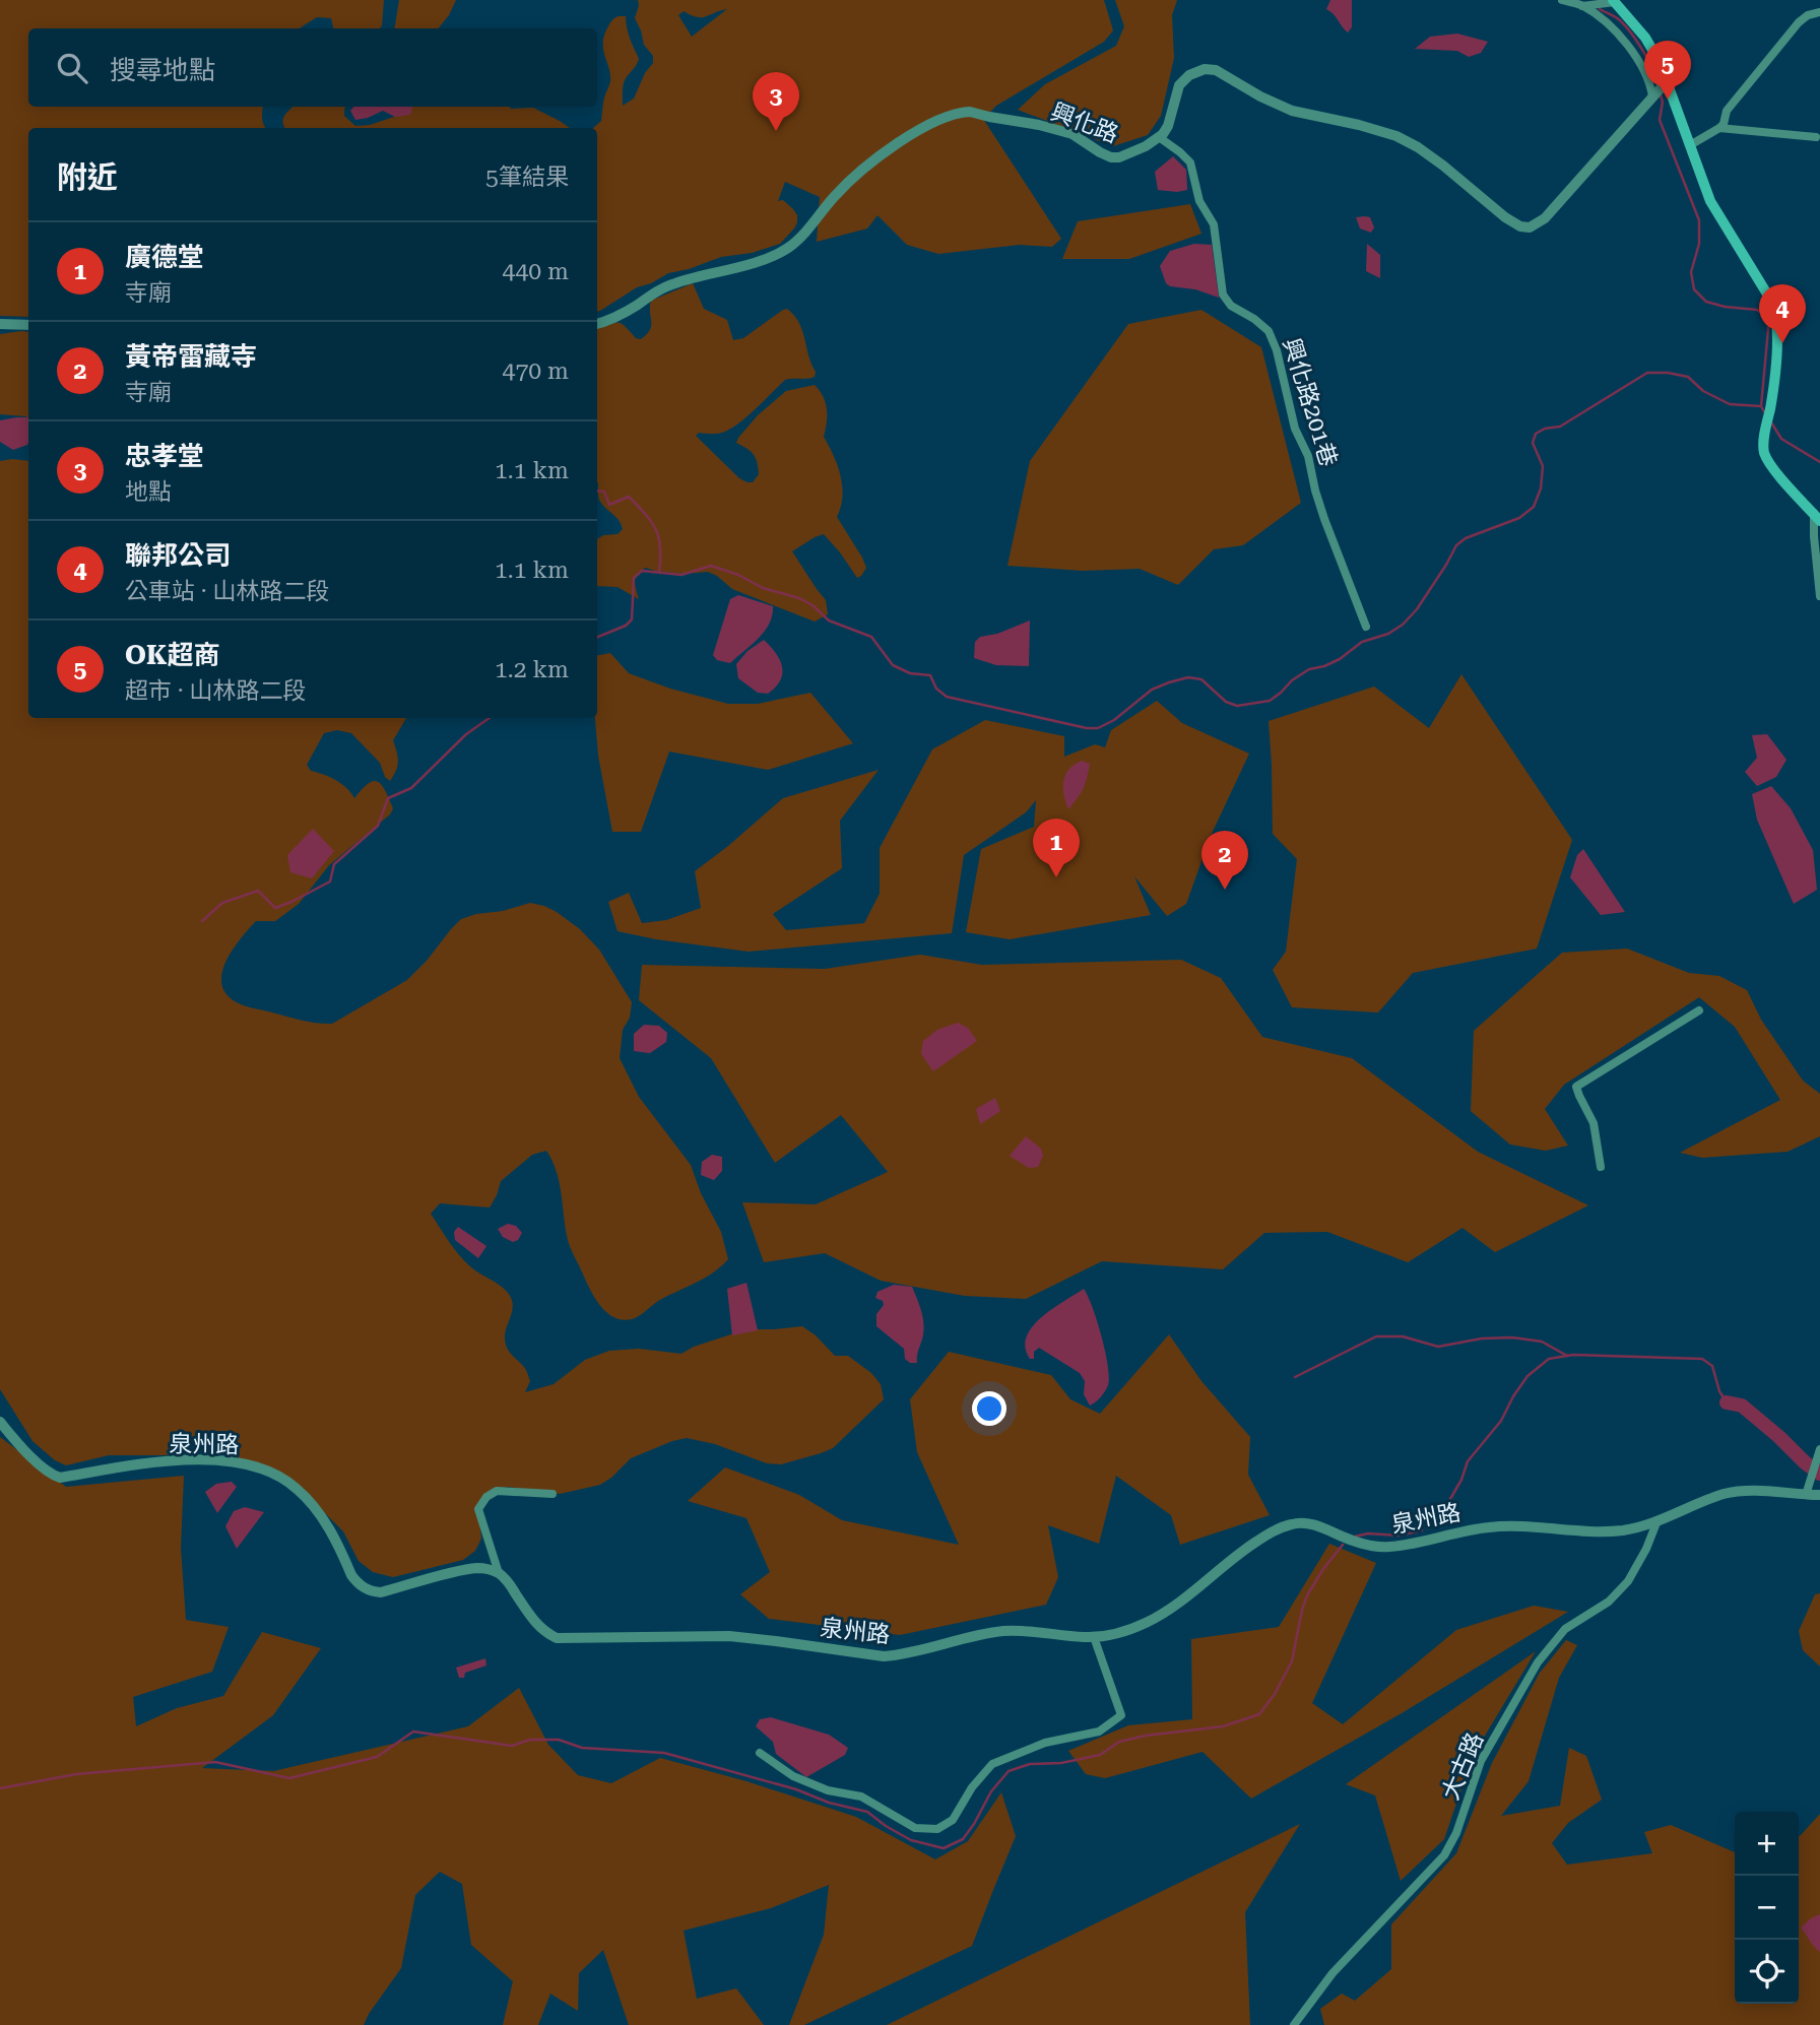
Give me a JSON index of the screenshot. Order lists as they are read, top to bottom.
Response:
{
  "streets": {
    "street": [
      "興化路",
      "興化路201巷",
      "泉州路",
      "大古路"
    ]
  },
  "crossings": [
    ["興化路", "興化路201巷"],
    ["泉州路", "大古路"]
  ],
  "page": {
    "search": "搜尋地點",
    "pins": [
      "5",
      "3",
      "4",
      "1",
      "2"
    ],
    "heading": ["附近", "5筆結果"],
    "list": [
      {
        "mark": "1",
        "name": "廣德堂",
        "note": "寺廟",
        "value": "440 m"
      },
      {
        "mark": "2",
        "name": "黃帝雷藏寺",
        "note": "寺廟",
        "value": "470 m"
      },
      {
        "mark": "3",
        "name": "忠孝堂",
        "note": "地點",
        "value": "1.1 km"
      },
      {
        "mark": "4",
        "name": "聯邦公司",
        "note": "公車站 · 山林路二段",
        "value": "1.1 km"
      },
      {
        "mark": "5",
        "name": "OK超商",
        "note": "超市 · 山林路二段",
        "value": "1.2 km"
      }
    ],
    "map_buttons": ["+", "−"]
  }
}
